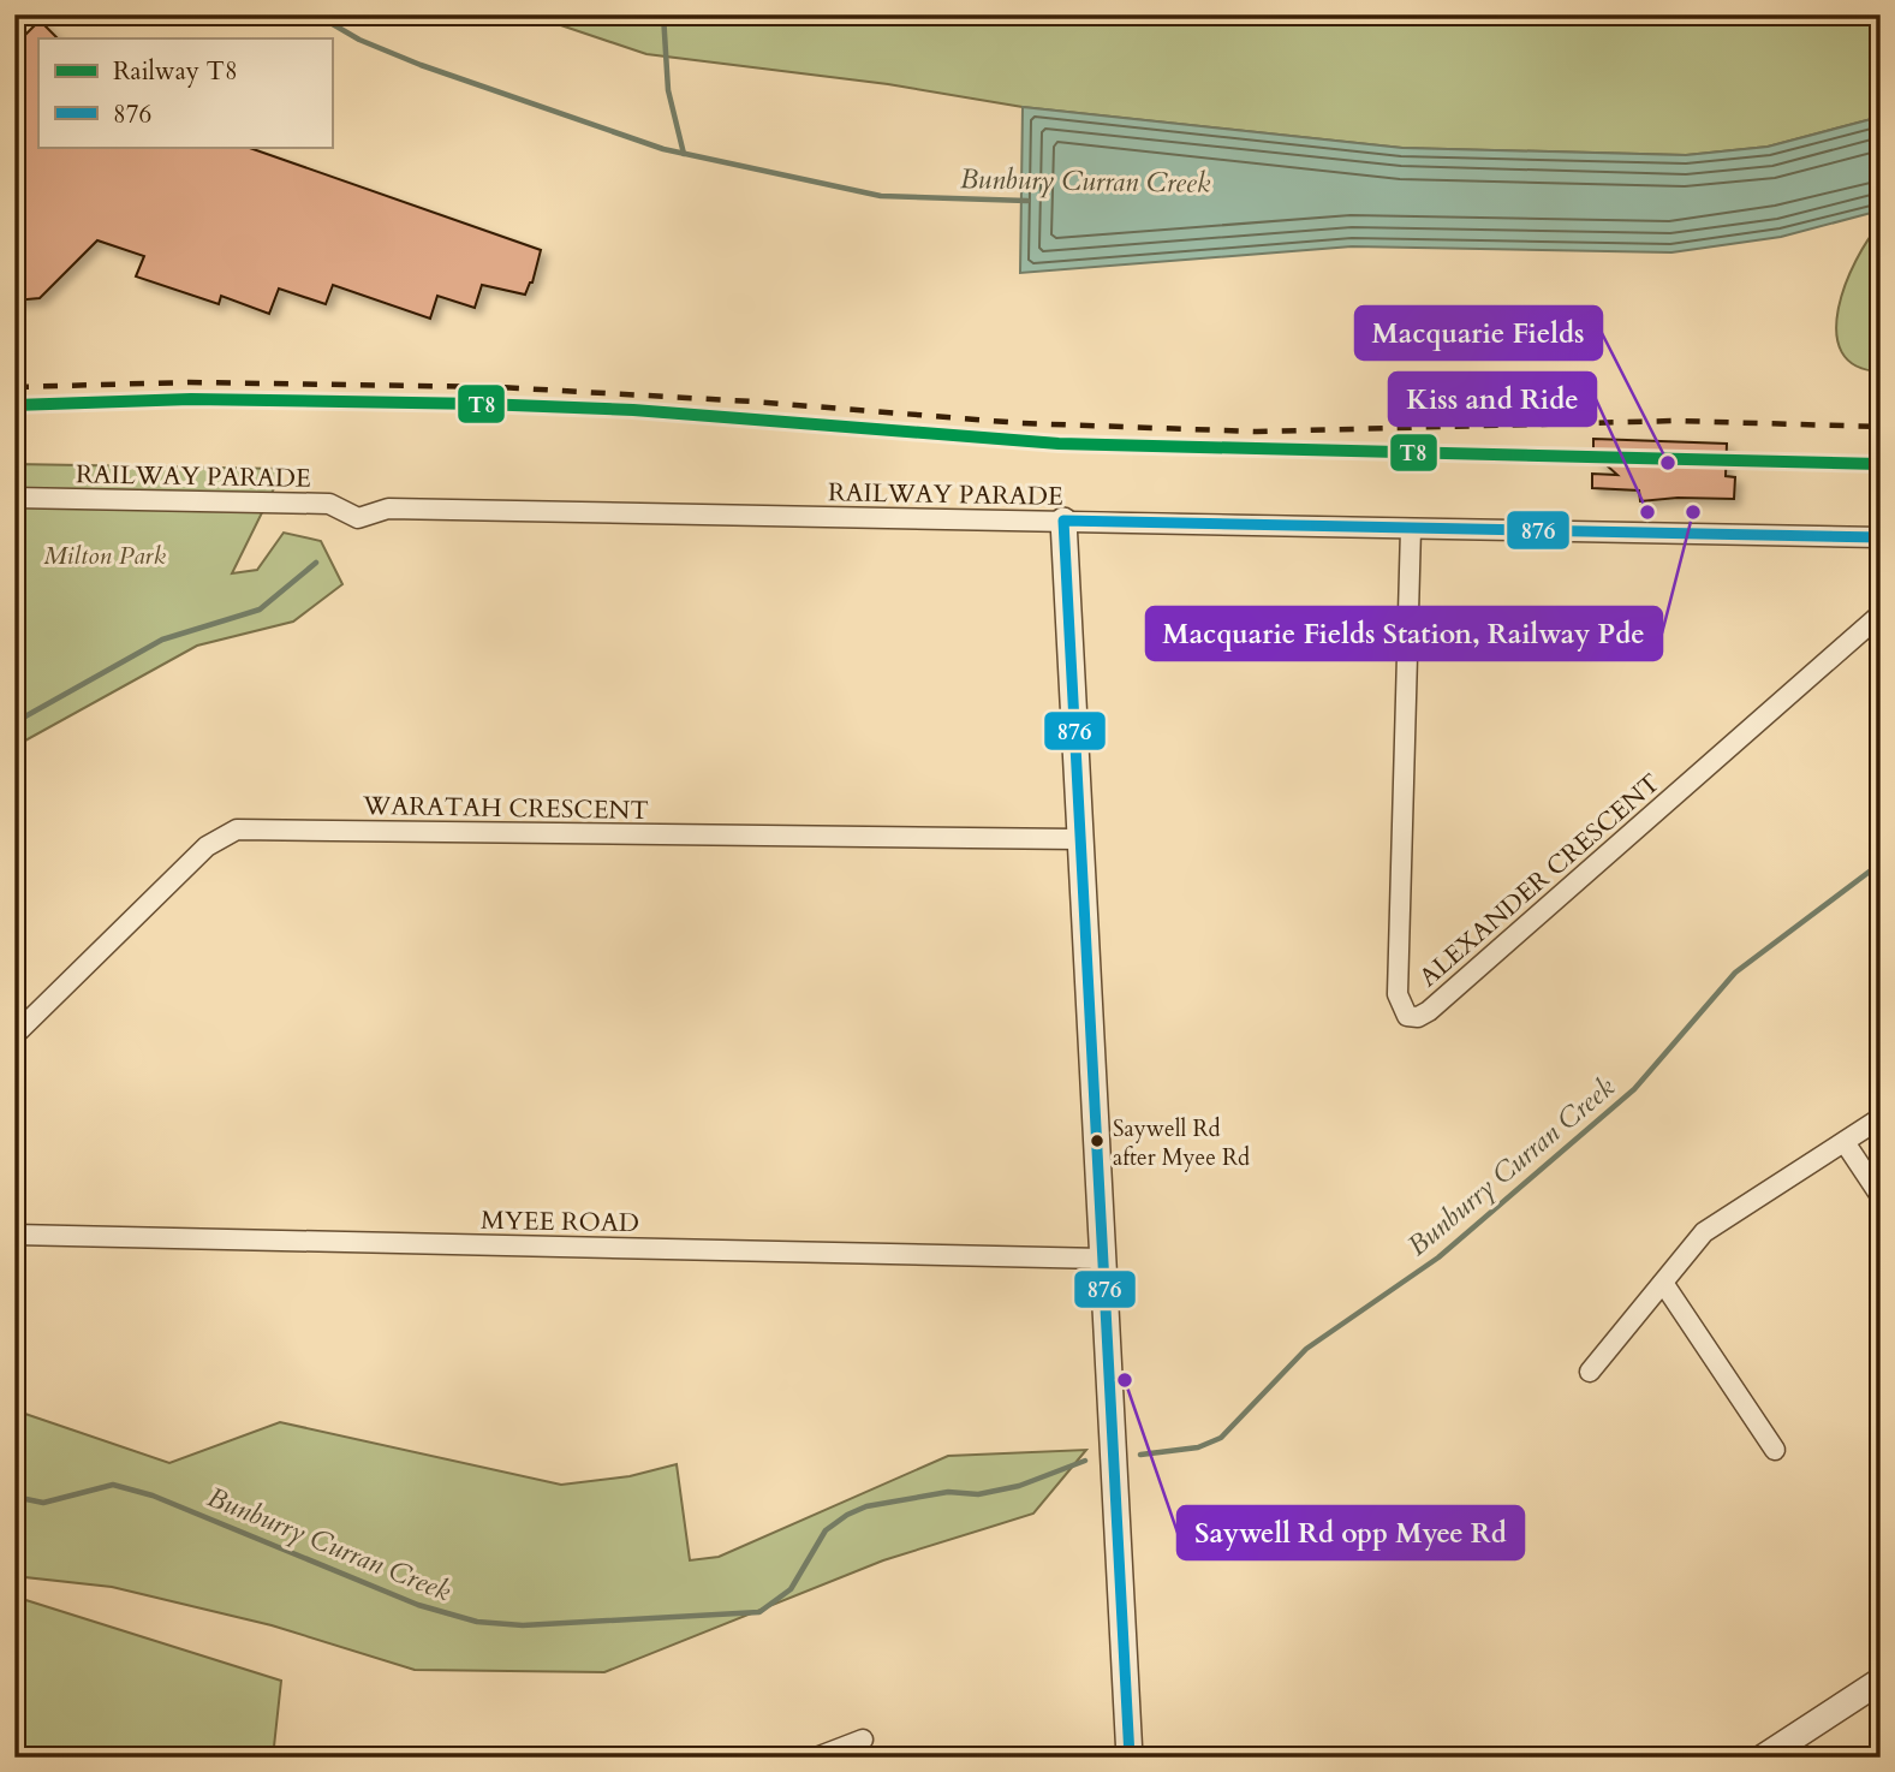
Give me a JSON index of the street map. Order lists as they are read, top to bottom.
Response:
{
  "streets": {
    "street": [
      "RAILWAY PARADE",
      "WARATAH CRESCENT",
      "ALEXANDER CRESCENT",
      "MYEE ROAD"
    ]
  },
  "crossings": [
    ["RAILWAY PARADE", "ALEXANDER CRESCENT"]
  ],
  "water": ["Bunbury Curran Creek", "Bunburry Curran Creek"],
  "parks": ["Milton Park"],
  "places": [
    "Macquarie Fields",
    "Kiss and Ride",
    "Macquarie Fields Station, Railway Pde",
    "Saywell Rd after Myee Rd",
    "Saywell Rd opp Myee Rd"
  ],
  "lines": ["rail line T8", "transit line 876"],
  "legend": ["Railway T8", "876"]
}
